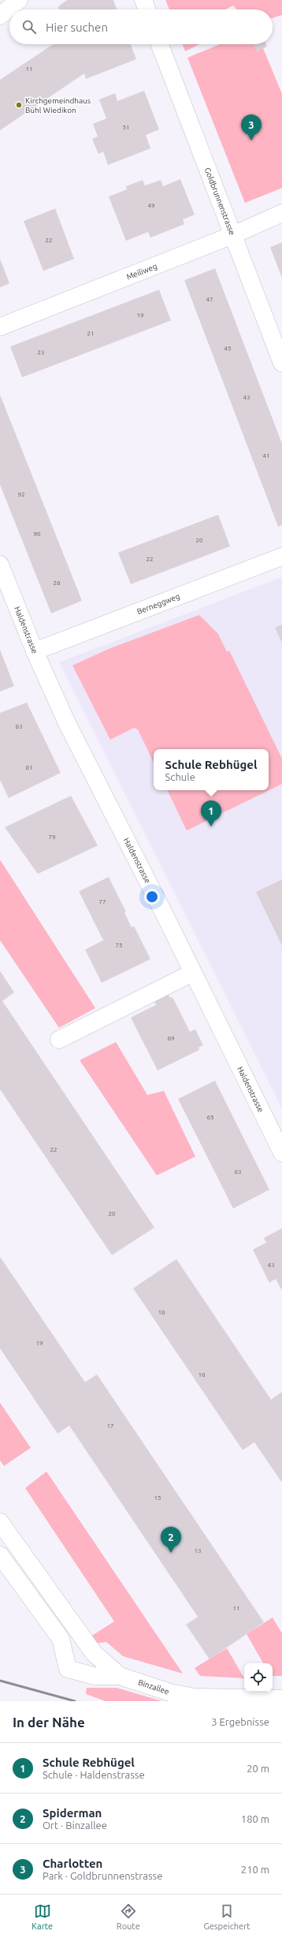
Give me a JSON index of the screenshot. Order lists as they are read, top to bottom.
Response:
{
  "streets": {
    "street": [
      "Goldbrunnenstrasse",
      "Meiliweg",
      "Berneggweg",
      "Haldenstrasse",
      "Binzallee"
    ]
  },
  "crossings": [
    ["Goldbrunnenstrasse", "Meiliweg"],
    ["Berneggweg", "Haldenstrasse"]
  ],
  "places": ["Kirchgemeindhaus Bühl Wiedikon"],
  "house_numbers": [
    "11",
    "51",
    "49",
    "22",
    "47",
    "19",
    "21",
    "45",
    "23",
    "43",
    "41",
    "92",
    "90",
    "20",
    "22",
    "26",
    "83",
    "81",
    "79",
    "77",
    "75",
    "69",
    "65",
    "22",
    "63",
    "20",
    "43",
    "18",
    "19",
    "16",
    "17",
    "15",
    "13",
    "11"
  ],
  "page": {
    "search": "Hier suchen",
    "pins": ["3", "1", "2"],
    "popup": ["Schule Rebhügel", "Schule"],
    "heading": ["In der Nähe", "3 Ergebnisse"],
    "list": [
      {
        "mark": "1",
        "name": "Schule Rebhügel",
        "note": "Schule · Haldenstrasse",
        "value": "20 m"
      },
      {
        "mark": "2",
        "name": "Spiderman",
        "note": "Ort · Binzallee",
        "value": "180 m"
      },
      {
        "mark": "3",
        "name": "Charlotten",
        "note": "Park · Goldbrunnenstrasse",
        "value": "210 m"
      }
    ],
    "nav": ["Karte", "Route", "Gespeichert"]
  }
}
